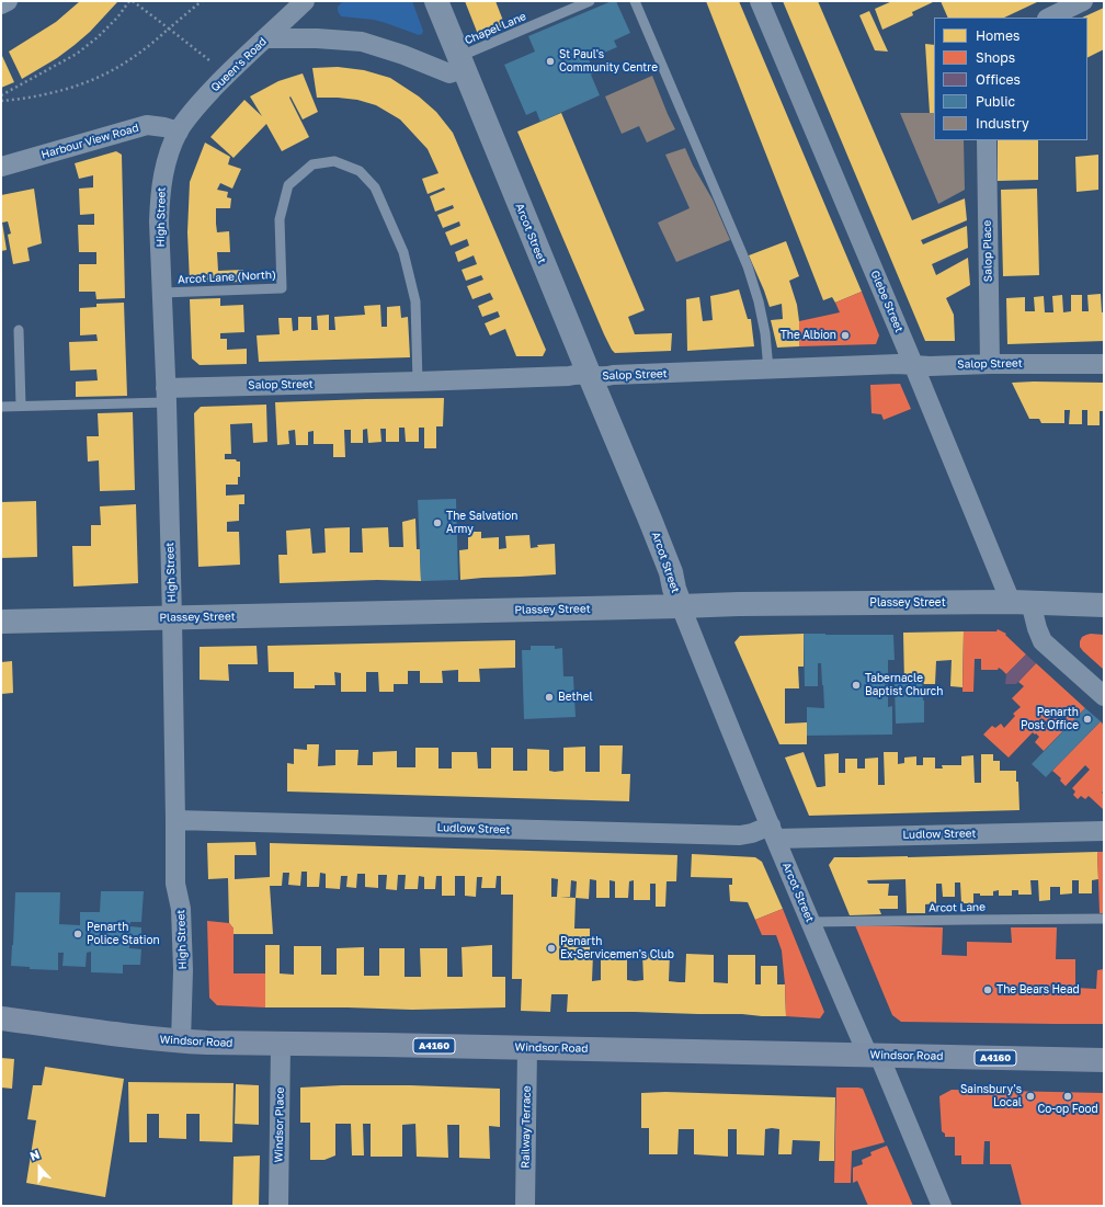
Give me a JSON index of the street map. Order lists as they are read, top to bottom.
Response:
{
  "streets": {
    "main road": ["Windsor Road", "A4160"],
    "street": [
      "Queen's Road",
      "Harbour View Road",
      "High Street",
      "Arcot Street",
      "Salop Place",
      "Glebe Street",
      "Salop Street",
      "Plassey Street",
      "Ludlow Street",
      "Windsor Place",
      "Railway Terrace"
    ],
    "lane": ["Chapel Lane", "Arcot Lane (North)", "Arcot Lane"]
  },
  "crossings": [
    ["Chapel Lane", "Arcot Street"],
    ["Queen's Road", "Harbour View Road"],
    ["Queen's Road", "High Street"],
    ["Harbour View Road", "High Street"],
    ["High Street", "Arcot Lane (North)"],
    ["High Street", "Salop Street"],
    ["High Street", "Plassey Street"],
    ["High Street", "Ludlow Street"],
    ["High Street", "Windsor Road"],
    ["Arcot Street", "Salop Street"],
    ["Arcot Street", "Plassey Street"],
    ["Arcot Street", "Ludlow Street"],
    ["Arcot Street", "Arcot Lane"],
    ["Arcot Street", "Windsor Road"],
    ["Salop Place", "Salop Street"],
    ["Arcot Lane (North)", "Salop Street"],
    ["Glebe Street", "Salop Street"],
    ["Glebe Street", "Plassey Street"],
    ["Windsor Road", "Windsor Place"],
    ["Windsor Road", "Railway Terrace"]
  ],
  "places": [
    "St Paul's Community Centre",
    "The Albion",
    "The Salvation Army",
    "Tabernacle Baptist Church",
    "Bethel",
    "Penarth Post Office",
    "Penarth Police Station",
    "Penarth Ex-Servicemen's Club",
    "The Bears Head",
    "Sainsbury's Local",
    "Co-op Food"
  ],
  "legend": [
    "Homes",
    "Shops",
    "Offices",
    "Public",
    "Industry"
  ],
  "north": "top"
}
